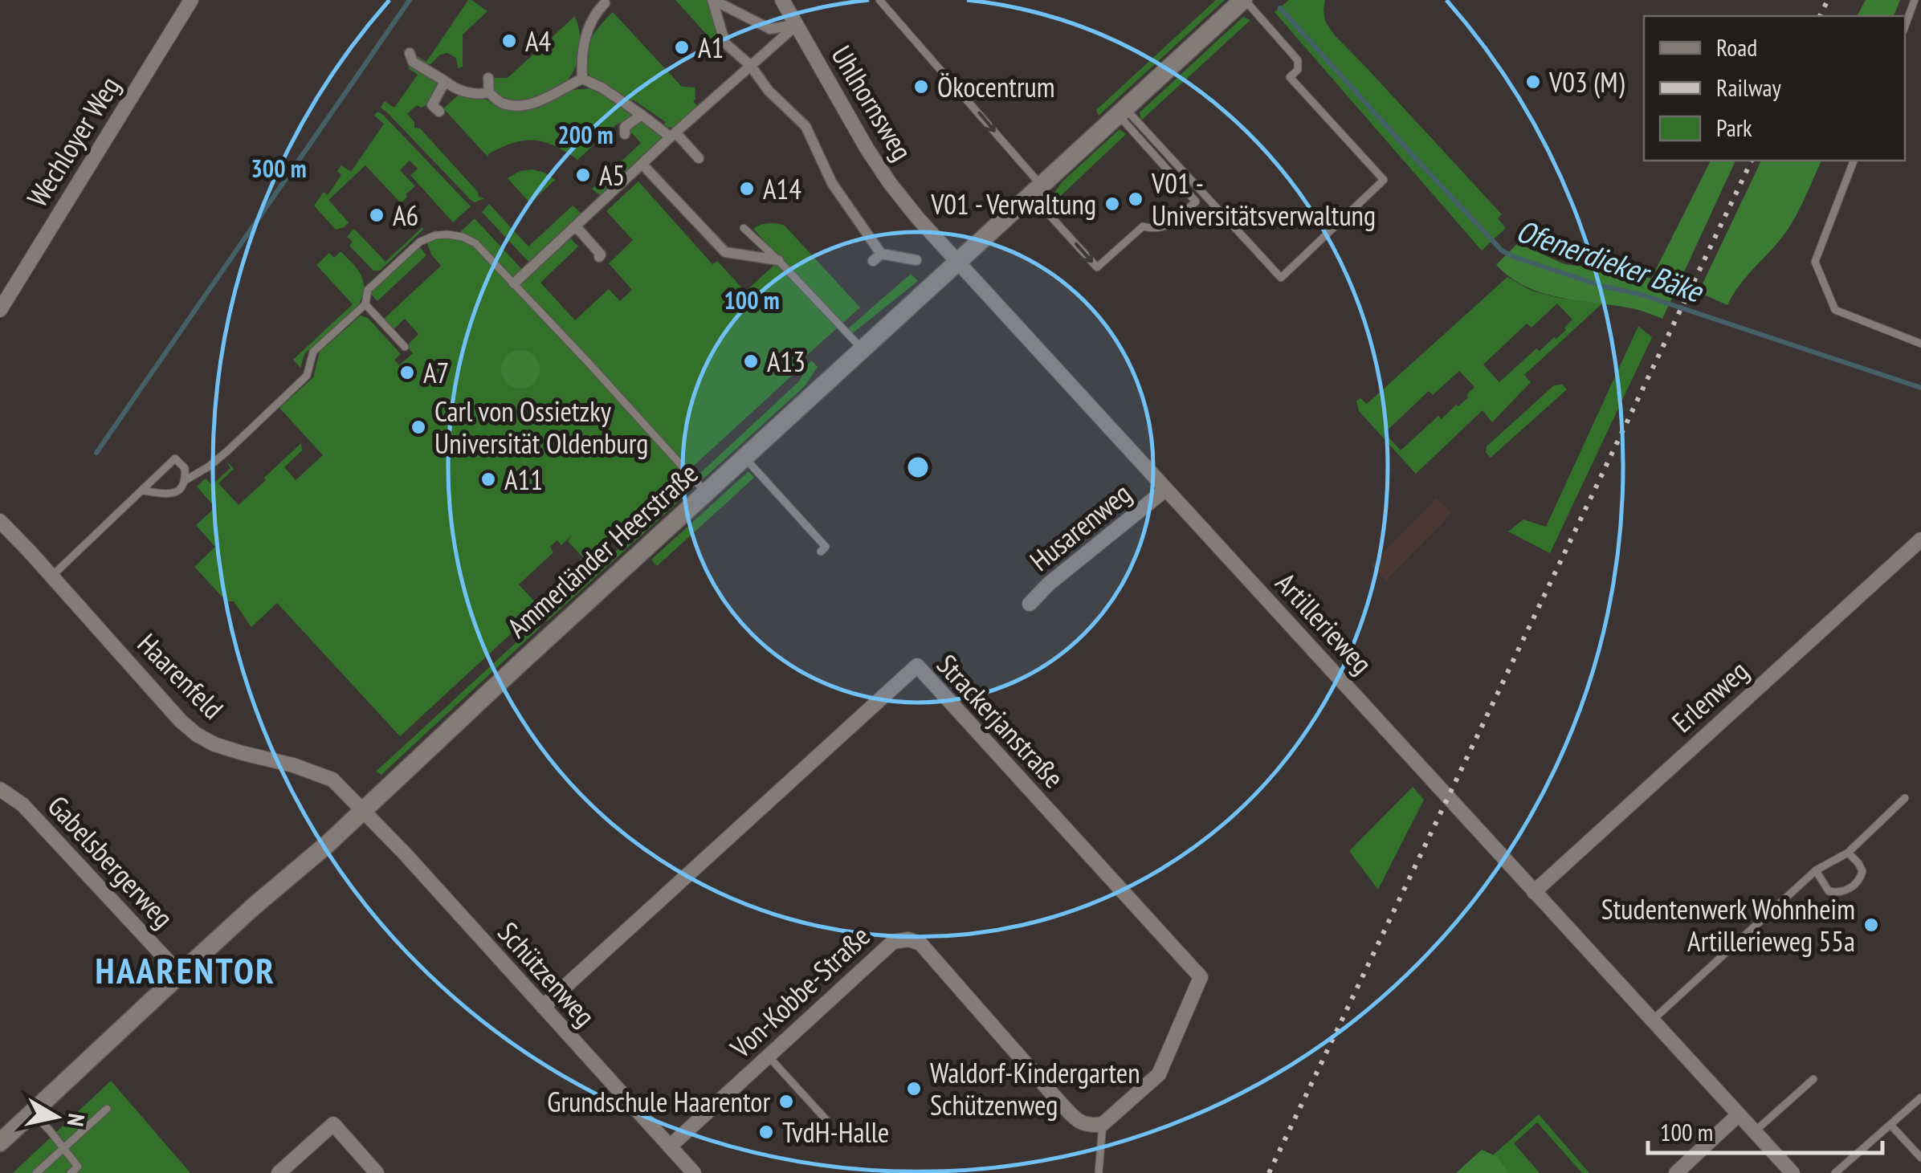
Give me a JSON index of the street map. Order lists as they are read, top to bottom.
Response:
{
  "streets": {
    "street": [
      "Uhlhornsweg",
      "Wechloyer Weg",
      "Husarenweg",
      "Ammerländer Heerstraße",
      "Artillerieweg",
      "Haarenfeld",
      "Erlenweg",
      "Strackerjanstraße",
      "Gabelsbergerweg",
      "Schützenweg",
      "Von-Kobbe-Straße"
    ]
  },
  "crossings": [
    ["Uhlhornsweg", "Ammerländer Heerstraße"],
    ["Uhlhornsweg", "Artillerieweg"],
    ["Husarenweg", "Artillerieweg"],
    ["Ammerländer Heerstraße", "Artillerieweg"],
    ["Ammerländer Heerstraße", "Haarenfeld"],
    ["Ammerländer Heerstraße", "Gabelsbergerweg"],
    ["Ammerländer Heerstraße", "Schützenweg"],
    ["Artillerieweg", "Erlenweg"],
    ["Haarenfeld", "Schützenweg"],
    ["Strackerjanstraße", "Schützenweg"],
    ["Strackerjanstraße", "Von-Kobbe-Straße"],
    ["Schützenweg", "Von-Kobbe-Straße"]
  ],
  "districts": ["HAARENTOR"],
  "water": ["Ofenerdieker Bäke"],
  "places": [
    "A4",
    "A1",
    "V03 (M)",
    "Ökocentrum",
    "A5",
    "A14",
    "V01 - Universitätsverwaltung",
    "V01 - Verwaltung",
    "A6",
    "A13",
    "A7",
    "Carl von Ossietzky Universität Oldenburg",
    "A11",
    "Studentenwerk Wohnheim Artillerieweg 55a",
    "Waldorf-Kindergarten Schützenweg",
    "Grundschule Haarentor",
    "TvdH-Halle"
  ],
  "legend": ["Road", "Railway", "Park"],
  "scale_bar": "100 m",
  "north": "right",
  "rings": ["200 m", "300 m", "100 m"]
}
